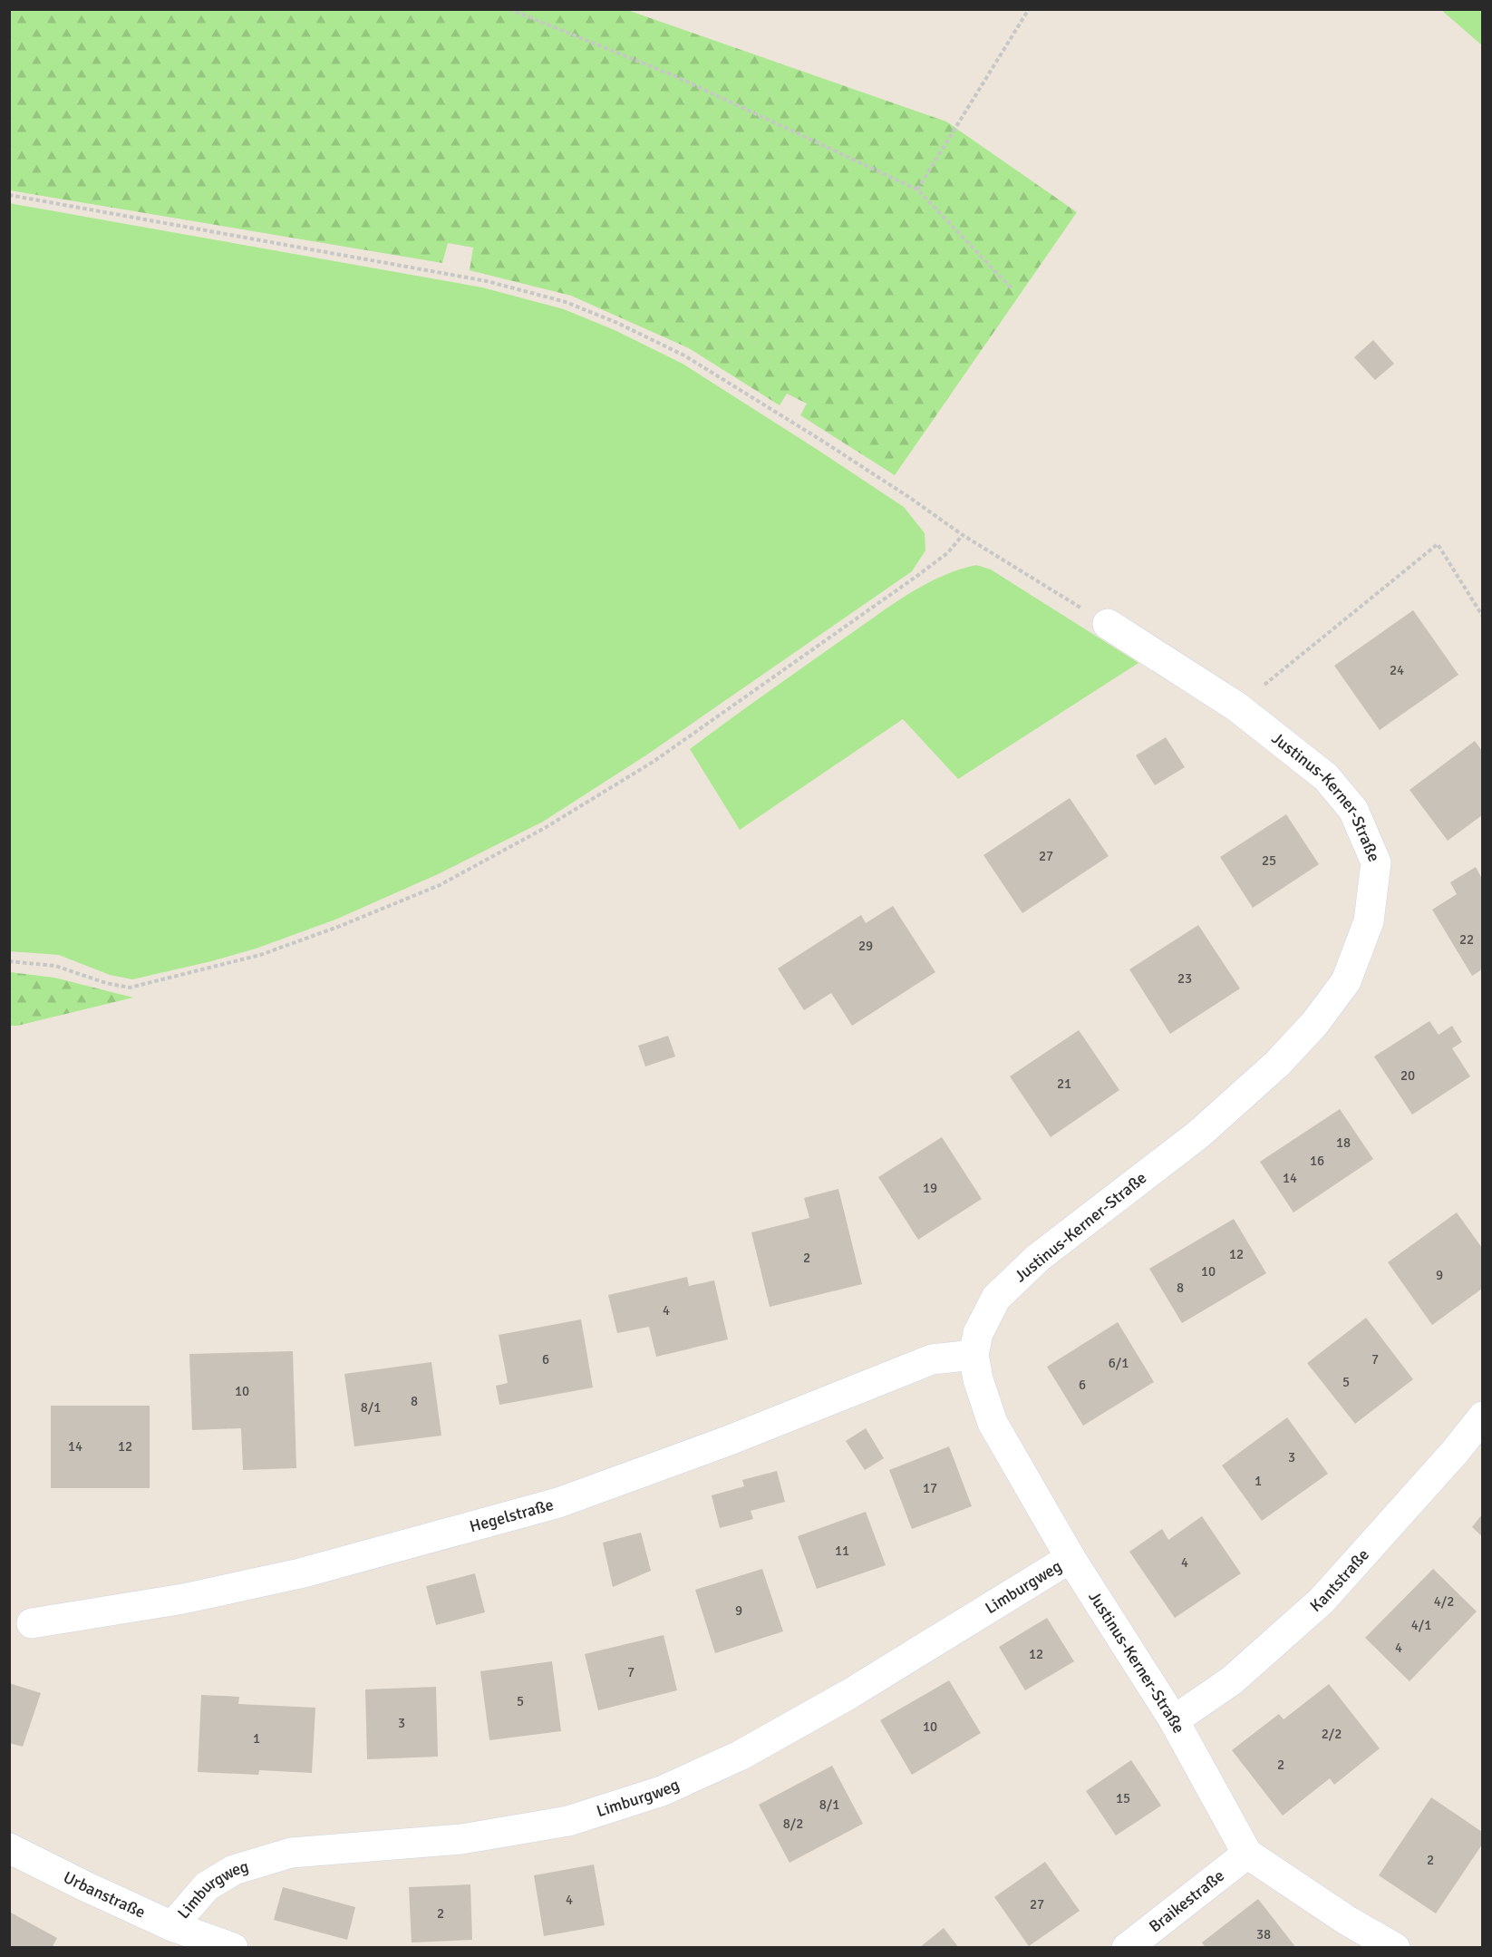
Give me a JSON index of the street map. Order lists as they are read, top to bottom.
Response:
{
  "streets": {
    "street": [
      "Justinus-Kerner-Straße",
      "Hegelstraße",
      "Kantstraße",
      "Limburgweg",
      "Urbanstraße",
      "Braikestraße"
    ]
  },
  "crossings": [
    ["Justinus-Kerner-Straße", "Hegelstraße"],
    ["Justinus-Kerner-Straße", "Kantstraße"],
    ["Justinus-Kerner-Straße", "Limburgweg"],
    ["Justinus-Kerner-Straße", "Braikestraße"],
    ["Limburgweg", "Urbanstraße"]
  ],
  "house_numbers": [
    "24",
    "27",
    "25",
    "22",
    "29",
    "23",
    "20",
    "21",
    "18",
    "16",
    "14",
    "19",
    "12",
    "2",
    "10",
    "9",
    "8",
    "4",
    "6",
    "7",
    "6/1",
    "5",
    "6",
    "10",
    "8",
    "8/1",
    "14",
    "12",
    "3",
    "1",
    "17",
    "11",
    "4",
    "4/2",
    "9",
    "4/1",
    "4",
    "12",
    "7",
    "5",
    "3",
    "10",
    "2/2",
    "1",
    "2",
    "15",
    "8/1",
    "8/2",
    "2",
    "4",
    "27",
    "2",
    "38"
  ]
}
